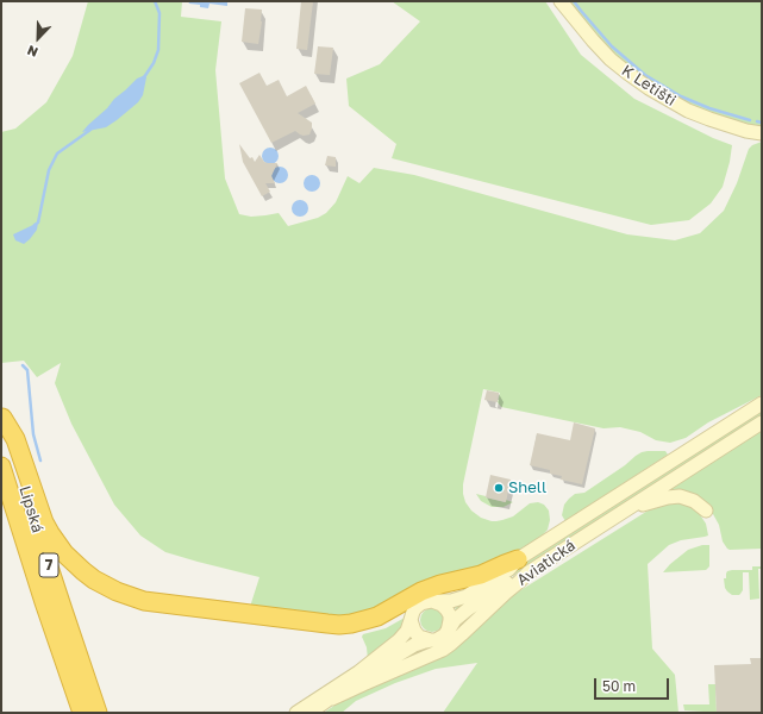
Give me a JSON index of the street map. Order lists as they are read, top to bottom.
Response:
{
  "streets": {
    "highway": ["Lipská", "7"],
    "main road": ["K Letišti", "Aviatická"]
  },
  "places": ["Shell"],
  "scale_bar": "50 m",
  "north": "bottom left"
}
